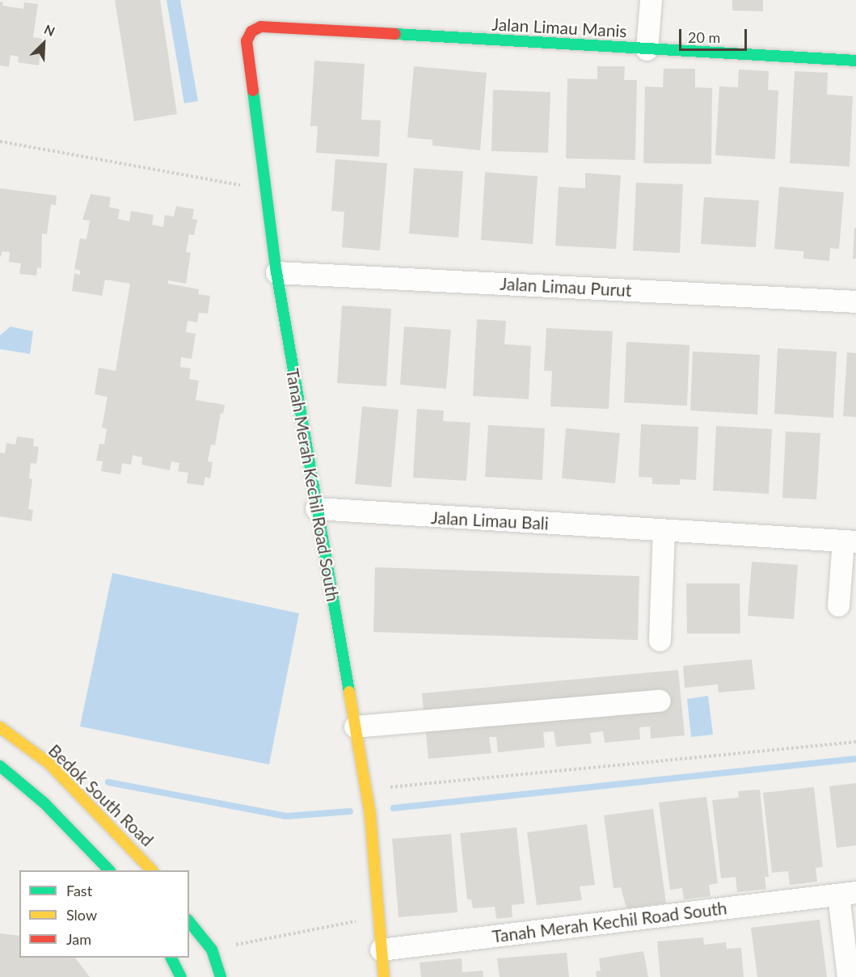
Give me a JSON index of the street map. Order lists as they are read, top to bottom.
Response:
{
  "streets": {
    "street": [
      "Jalan Limau Manis",
      "Jalan Limau Purut",
      "Tanah Merah Kechil Road South",
      "Jalan Limau Bali",
      "Bedok South Road"
    ]
  },
  "crossings": [
    ["Jalan Limau Manis", "Tanah Merah Kechil Road South"],
    ["Jalan Limau Purut", "Tanah Merah Kechil Road South"],
    ["Tanah Merah Kechil Road South", "Jalan Limau Bali"]
  ],
  "legend": ["Fast", "Slow", "Jam"],
  "scale_bar": "20 m",
  "north": "top right"
}
